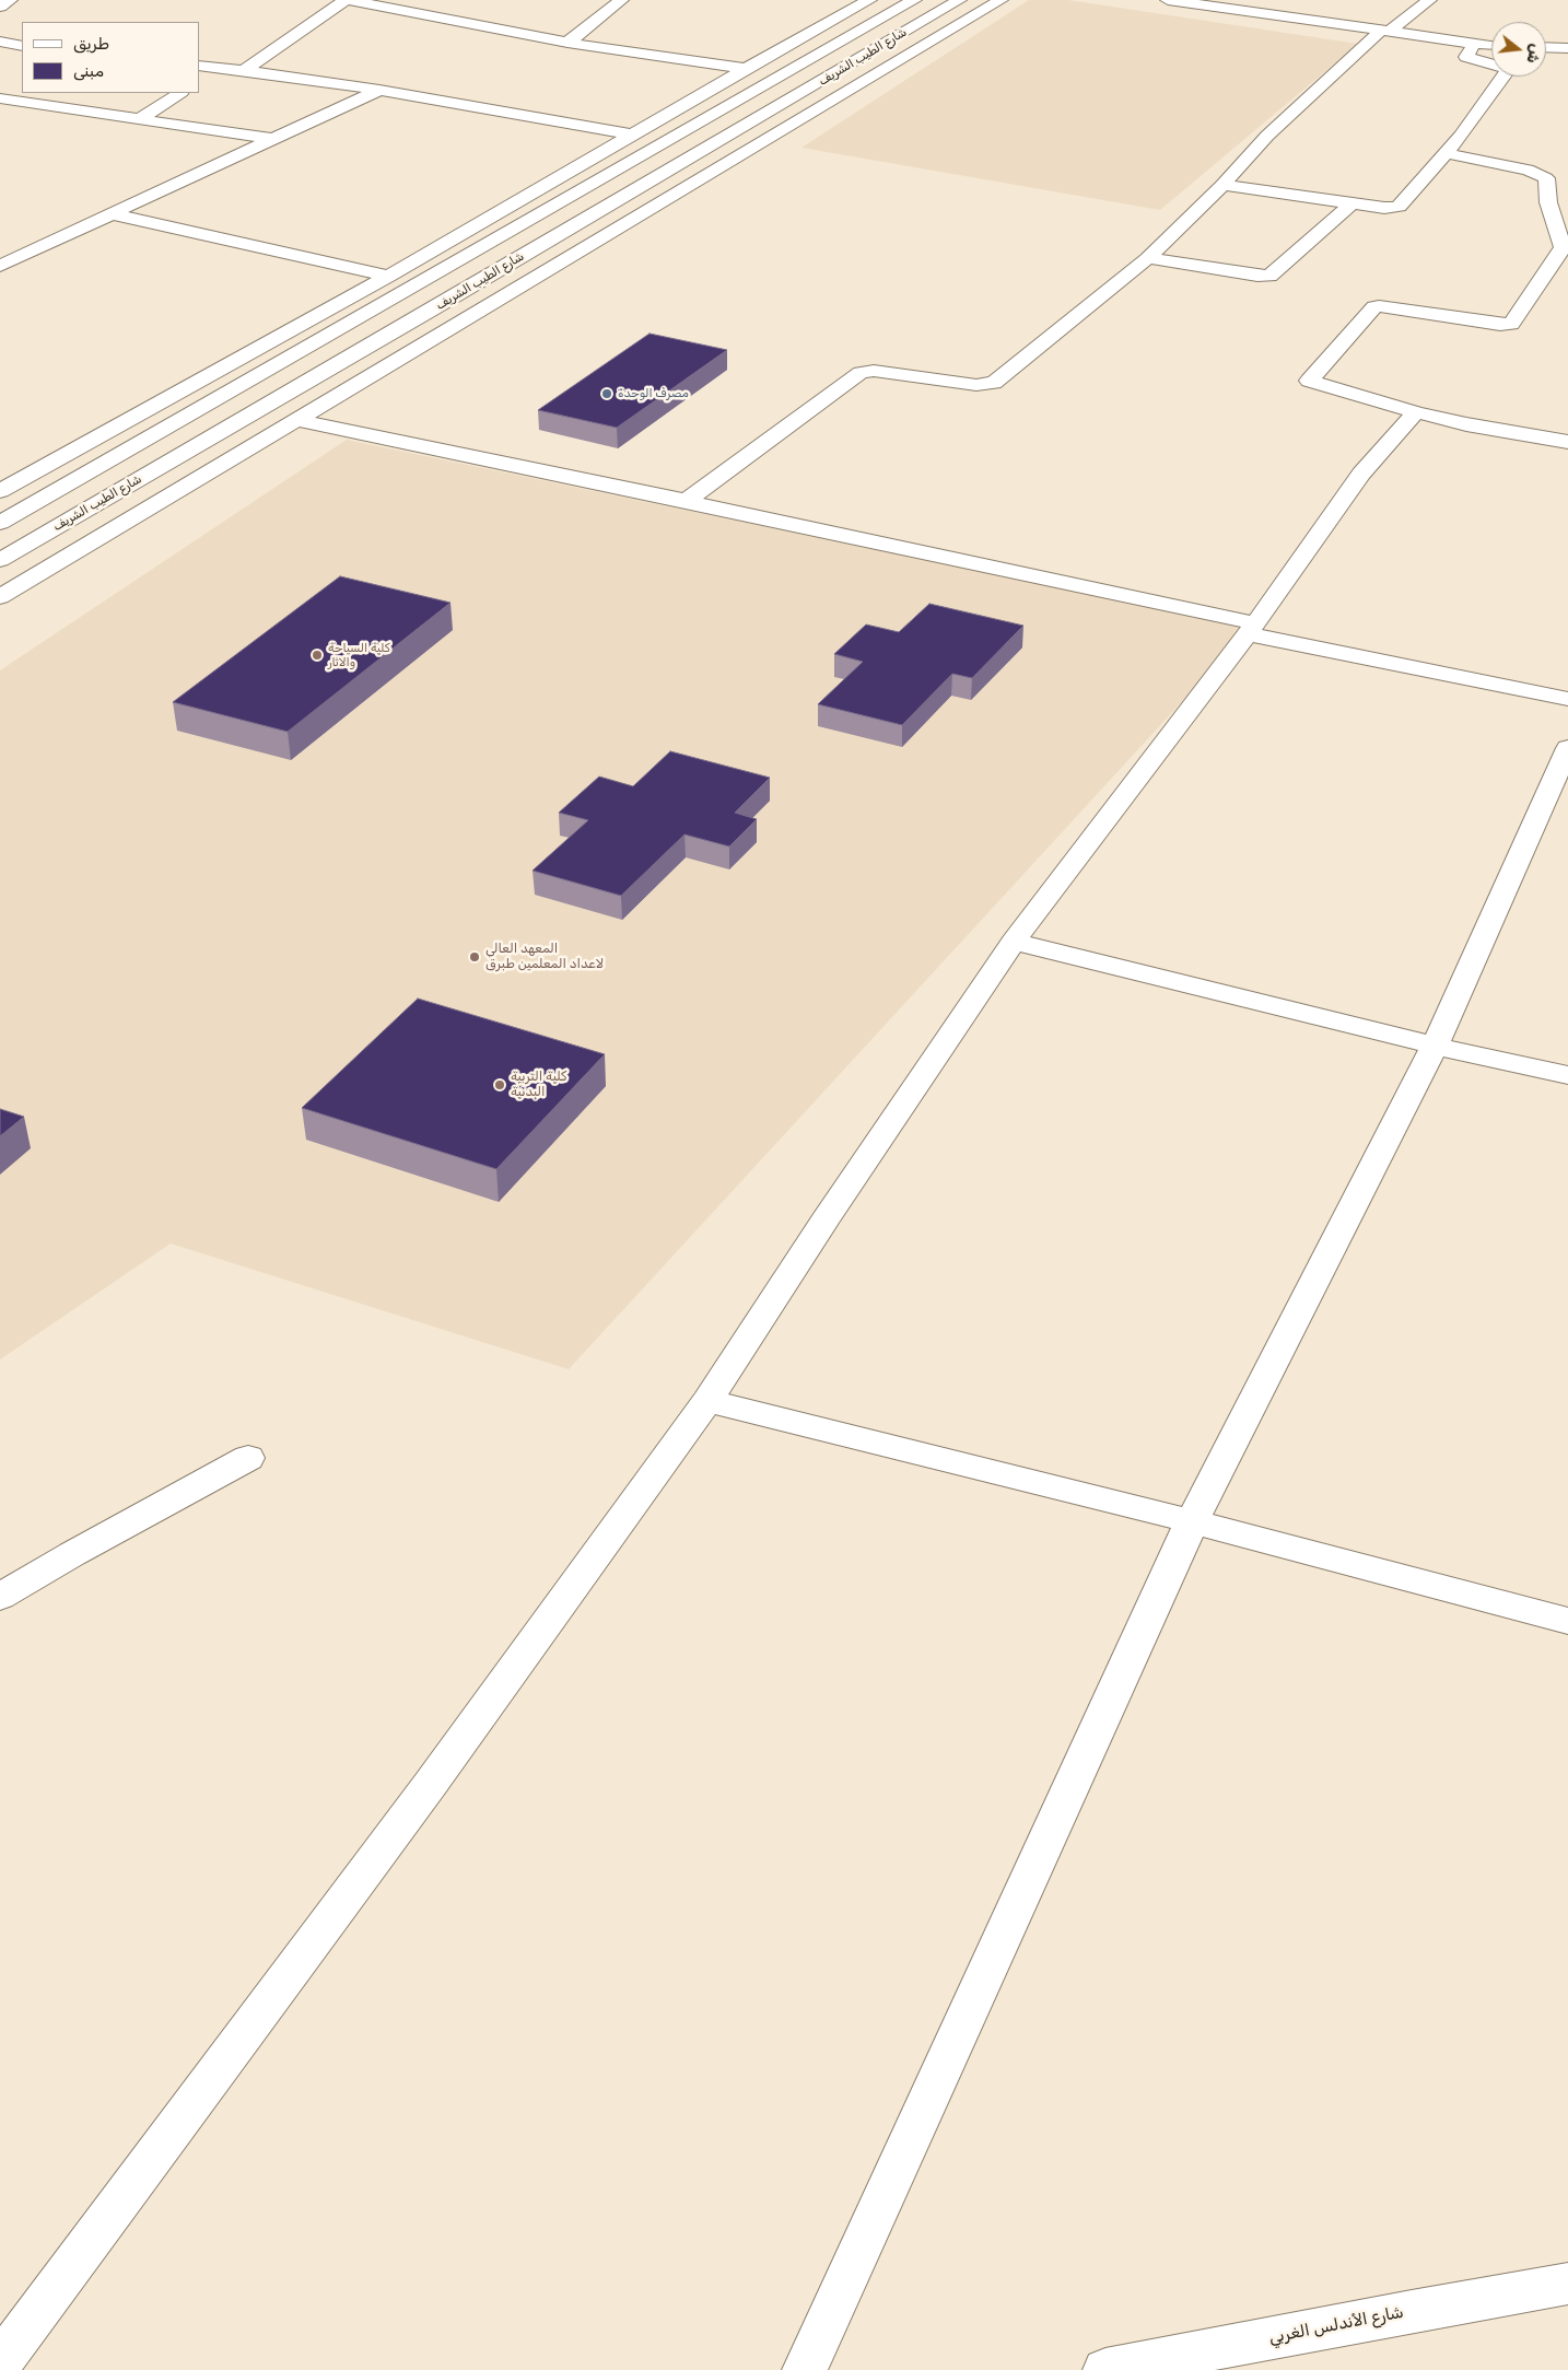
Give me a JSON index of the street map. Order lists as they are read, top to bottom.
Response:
{
  "streets": {
    "street": ["شارع الطيب الشريف", "شارع الأندلس الغربي"]
  },
  "places": [
    "مصرف الوحدة",
    "كلية السياحة والاثار",
    "المعهد العالي لاعداد المعلمين طبرق",
    "كلية التربية البدنية"
  ],
  "legend": ["طريق", "مبنى"],
  "north": "right"
}
